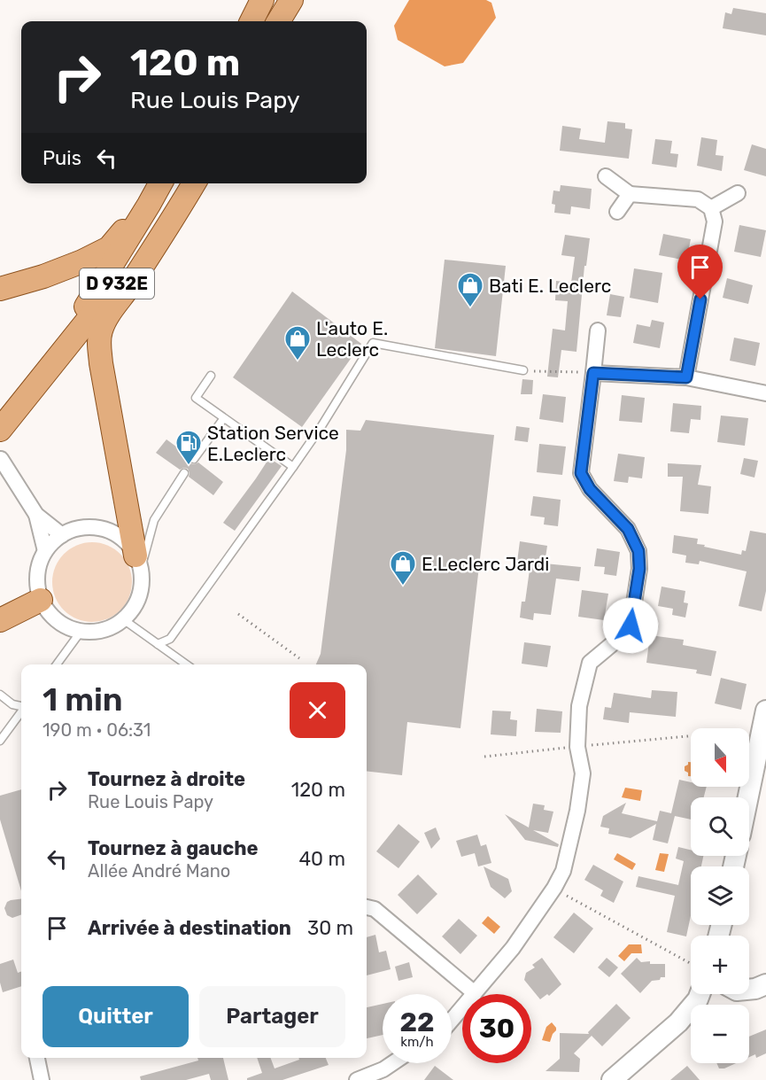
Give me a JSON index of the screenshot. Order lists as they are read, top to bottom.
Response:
{
  "streets": {
    "main road": ["D 932E"]
  },
  "places": {
    "shop": ["Bati E. Leclerc", "L'auto E. Leclerc", "E.Leclerc Jardi"],
    "fuel station": ["Station Service E.Leclerc"]
  },
  "north": "bottom",
  "page": {
    "turn": ["120 m", "Rue Louis Papy"],
    "then": "Puis",
    "heading": ["1 min", "190 m · 06:31"],
    "map_buttons": ["+", "−"],
    "list": [
      {
        "name": "Tournez à droite",
        "note": "Rue Louis Papy",
        "value": "120 m"
      },
      {
        "name": "Tournez à gauche",
        "note": "Allée André Mano",
        "value": "40 m"
      },
      {
        "name": "Arrivée à destination",
        "value": "30 m"
      }
    ],
    "buttons": ["Quitter", "Partager"],
    "speed": "22 km/h",
    "limit": "30"
  }
}
